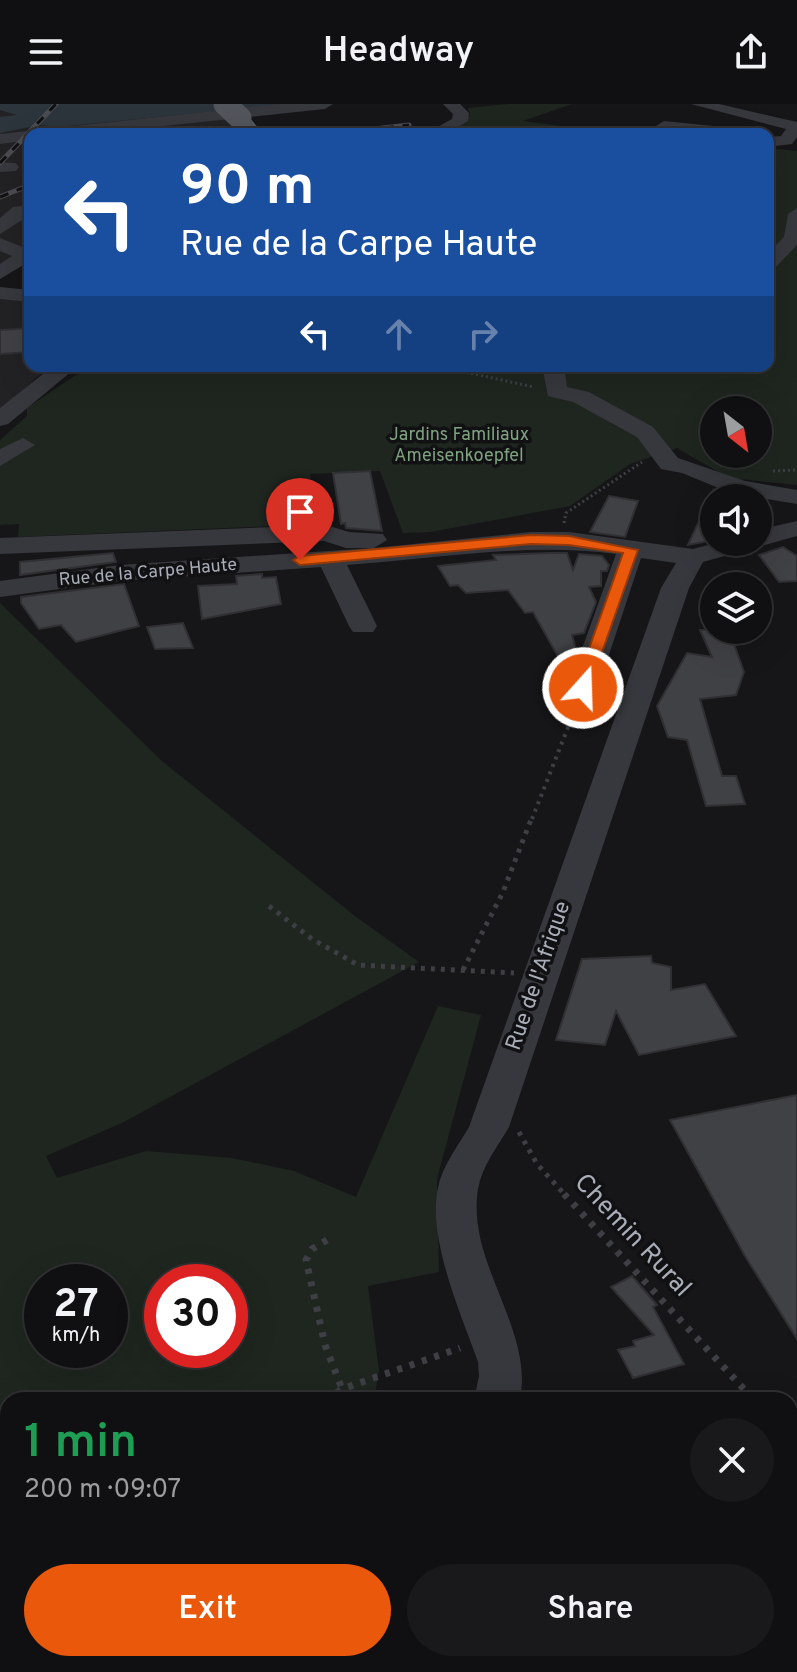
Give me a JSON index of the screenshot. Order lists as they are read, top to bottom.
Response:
{
  "streets": {
    "street": ["Rue de la Carpe Haute", "Rue de l'Afrique"],
    "path": ["Chemin Rural"]
  },
  "crossings": [
    ["Rue de la Carpe Haute", "Rue de l'Afrique"],
    ["Rue de l'Afrique", "Chemin Rural"]
  ],
  "parks": ["Jardins Familiaux Ameisenkoepfel"],
  "north": "bottom right",
  "page": {
    "header": "Headway",
    "turn": ["90 m", "Rue de la Carpe Haute"],
    "speed": "27 km/h",
    "limit": "30",
    "heading": ["1 min", "200 m · 09:07"],
    "buttons": ["Exit", "Share"]
  }
}
